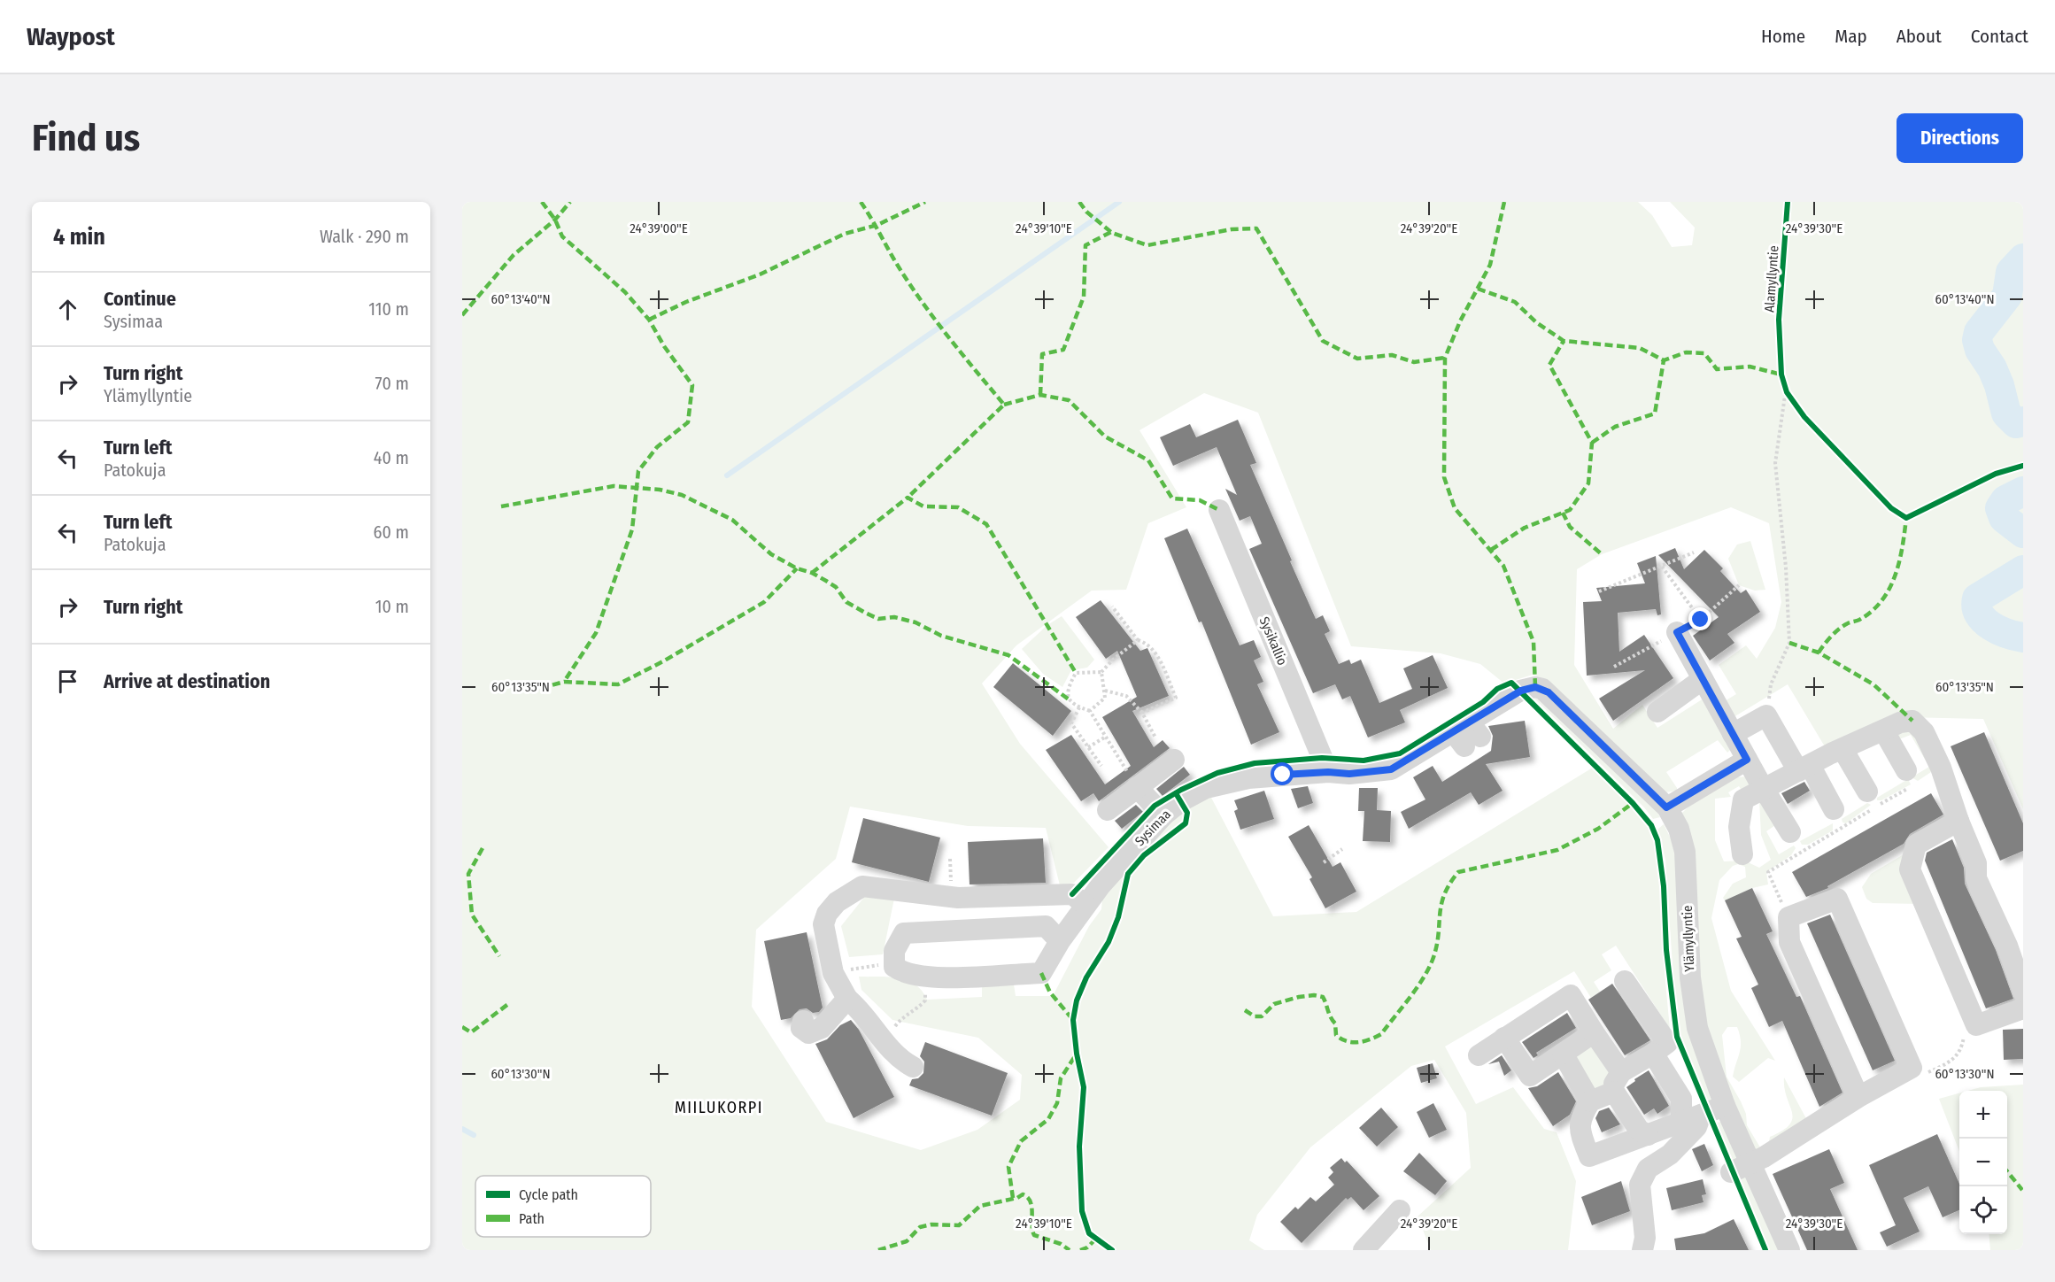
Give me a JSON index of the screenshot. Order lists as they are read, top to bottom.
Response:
{
  "streets": {
    "street": ["Sysikallio", "Sysimaa", "Ylämyllyntie"],
    "cycle path": ["Alamyllyntie"]
  },
  "crossings": [
    ["Sysikallio", "Sysimaa"],
    ["Sysimaa", "Ylämyllyntie"]
  ],
  "districts": ["MIILUKORPI"],
  "legend": ["Cycle path", "Path"],
  "page": {
    "header": "Waypost",
    "nav": [
      "Home",
      "Map",
      "About",
      "Contact"
    ],
    "buttons": "Directions",
    "title": "Find us",
    "heading": ["4 min", "Walk · 290 m"],
    "list": [
      ["Continue", "Sysimaa", "110 m"],
      ["Turn right", "Ylämyllyntie", "70 m"],
      ["Turn left", "Patokuja", "40 m"],
      ["Turn left", "Patokuja", "60 m"],
      ["Turn right", "10 m"],
      "Arrive at destination"
    ],
    "map_buttons": ["+", "−"]
  },
  "coordinates": [
    "24°39'00\"E",
    "24°39'10\"E",
    "24°39'20\"E",
    "24°39'30\"E",
    "60°13'40\"N",
    "60°13'35\"N",
    "60°13'30\"N"
  ]
}
